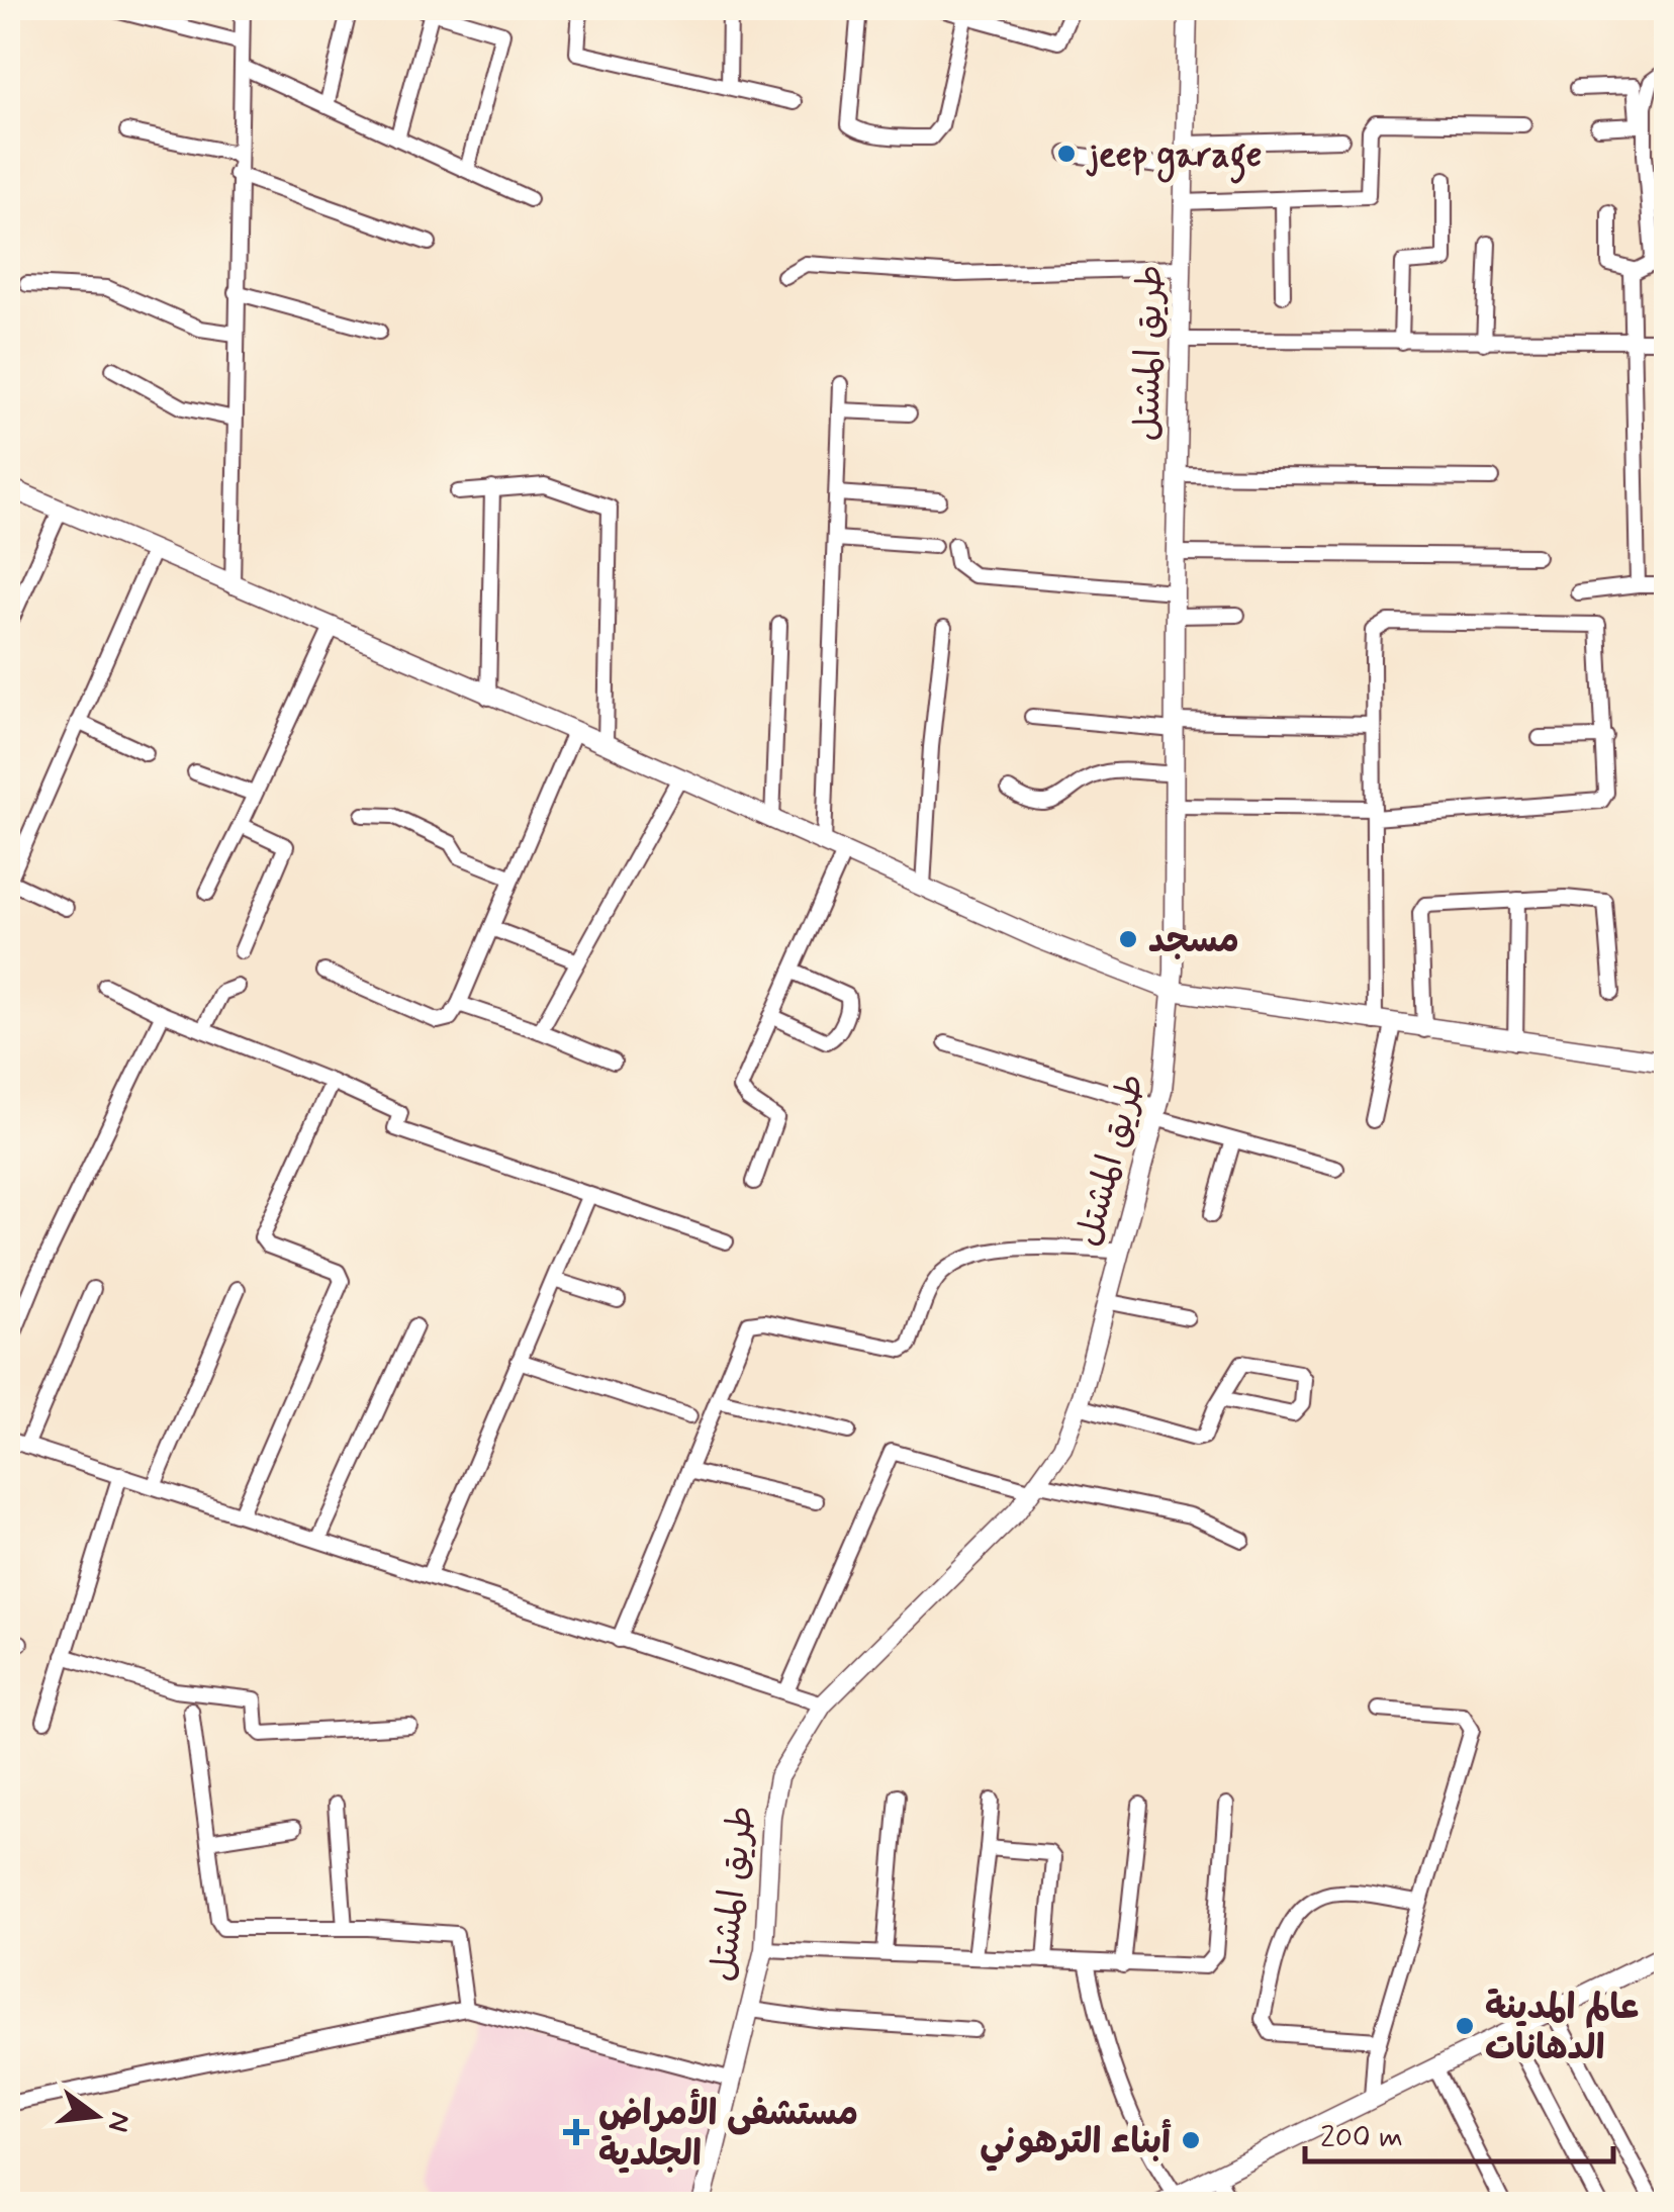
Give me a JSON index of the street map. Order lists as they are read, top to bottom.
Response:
{
  "streets": {
    "main road": ["طريق المشتل"]
  },
  "places": {
    "other": [
      "jeep garage",
      "مسجد",
      "عالم المدينة الدهانات",
      "أبناء الترهوني"
    ],
    "health": ["مستشفى الأمراض الجلدية"]
  },
  "scale_bar": "200 m",
  "north": "right"
}
